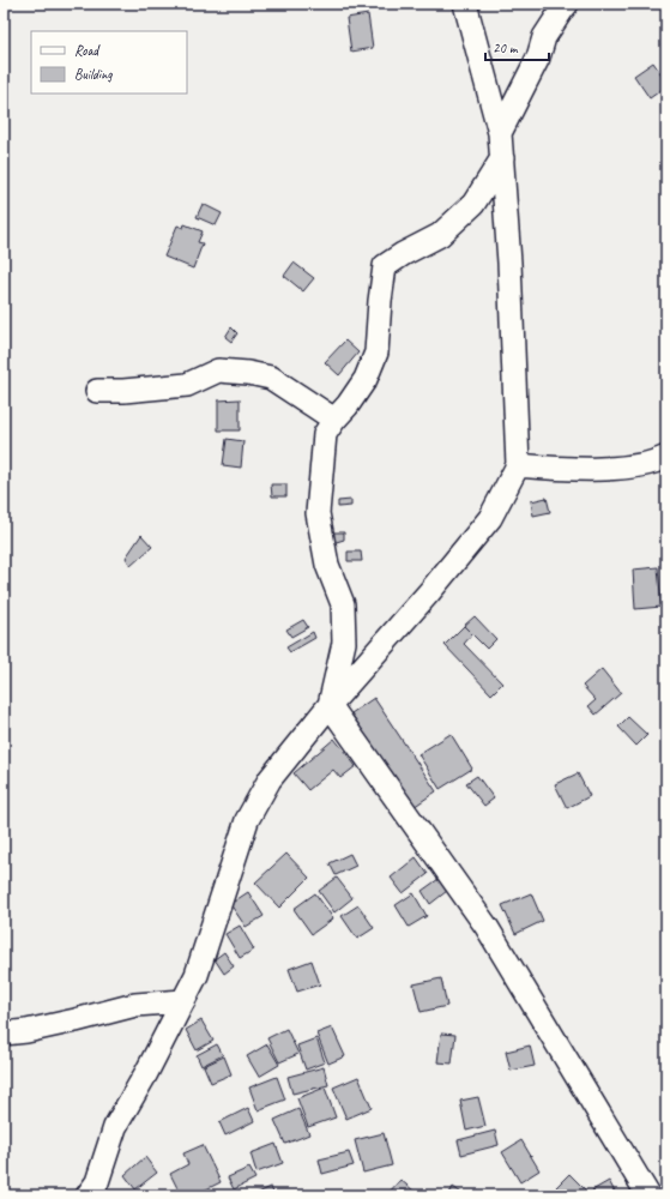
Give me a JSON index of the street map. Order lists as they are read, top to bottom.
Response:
{
  "legend": ["Road", "Building"],
  "scale_bar": "20 m"
}
